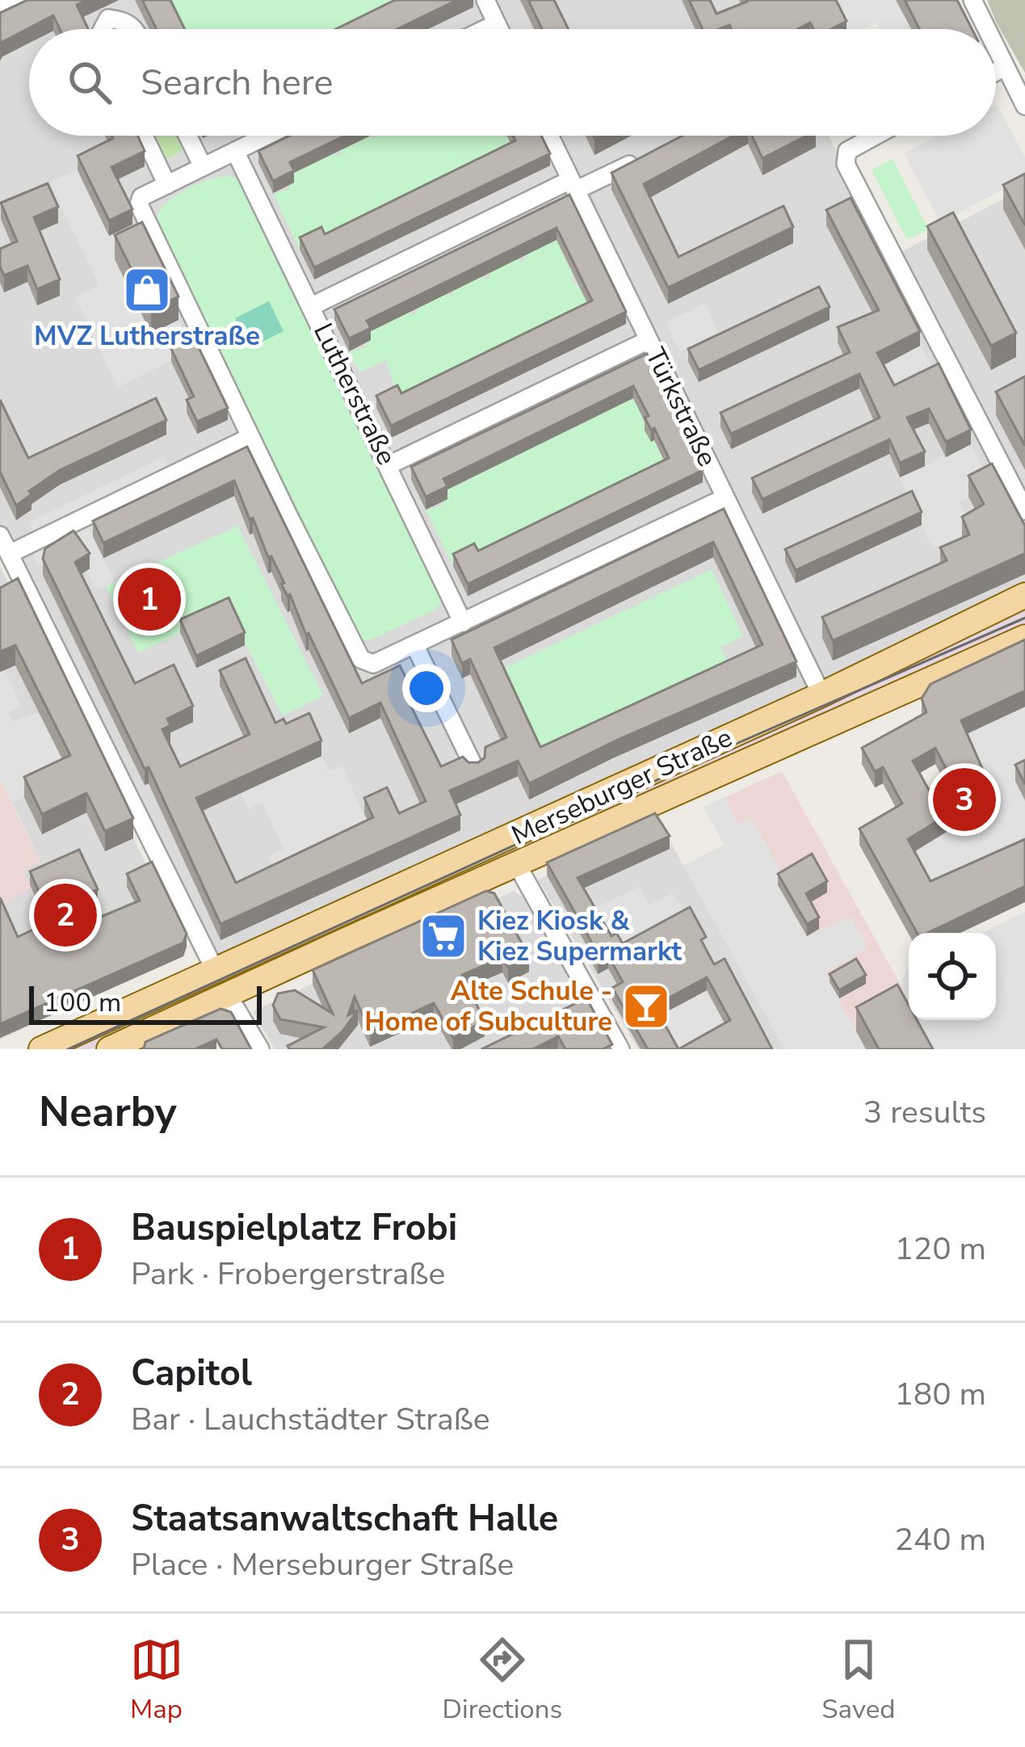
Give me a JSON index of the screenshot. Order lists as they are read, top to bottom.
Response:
{
  "streets": {
    "main road": ["Merseburger Straße"],
    "street": ["Lutherstraße", "Türkstraße"]
  },
  "crossings": [
    ["Türkstraße", "Merseburger Straße"]
  ],
  "places": {
    "shop": ["MVZ Lutherstraße"],
    "supermarket": ["Kiez Kiosk & Kiez Supermarkt"],
    "bar": ["Alte Schule - Home of Subculture"]
  },
  "scale_bar": "100 m",
  "page": {
    "search": "Search here",
    "pins": ["1", "3", "2"],
    "scale": "100 m",
    "heading": ["Nearby", "3 results"],
    "list": [
      {
        "mark": "1",
        "name": "Bauspielplatz Frobi",
        "note": "Park · Frobergerstraße",
        "value": "120 m"
      },
      {
        "mark": "2",
        "name": "Capitol",
        "note": "Bar · Lauchstädter Straße",
        "value": "180 m"
      },
      {
        "mark": "3",
        "name": "Staatsanwaltschaft Halle",
        "note": "Place · Merseburger Straße",
        "value": "240 m"
      }
    ],
    "nav": ["Map", "Directions", "Saved"]
  }
}
